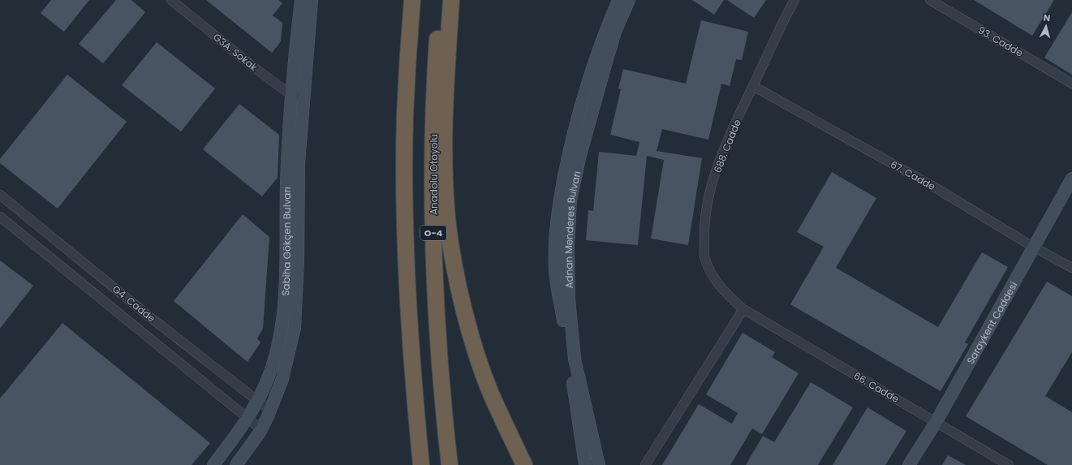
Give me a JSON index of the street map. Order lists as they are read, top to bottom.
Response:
{
  "streets": {
    "highway": ["Anadolu Otoyolu", "O-4"],
    "street": [
      "93. Cadde",
      "G3A. Sokak",
      "688. Cadde",
      "67. Cadde",
      "Adnan Menderes Bulvarı",
      "Sabiha Gökçen Bulvarı",
      "G4. Cadde",
      "Saraykent Caddesi",
      "66. Cadde"
    ]
  },
  "crossings": [
    ["G3A. Sokak", "Sabiha Gökçen Bulvarı"],
    ["688. Cadde", "67. Cadde"],
    ["688. Cadde", "66. Cadde"],
    ["67. Cadde", "Saraykent Caddesi"],
    ["Sabiha Gökçen Bulvarı", "G4. Cadde"],
    ["Saraykent Caddesi", "66. Cadde"]
  ],
  "north": "top"
}
